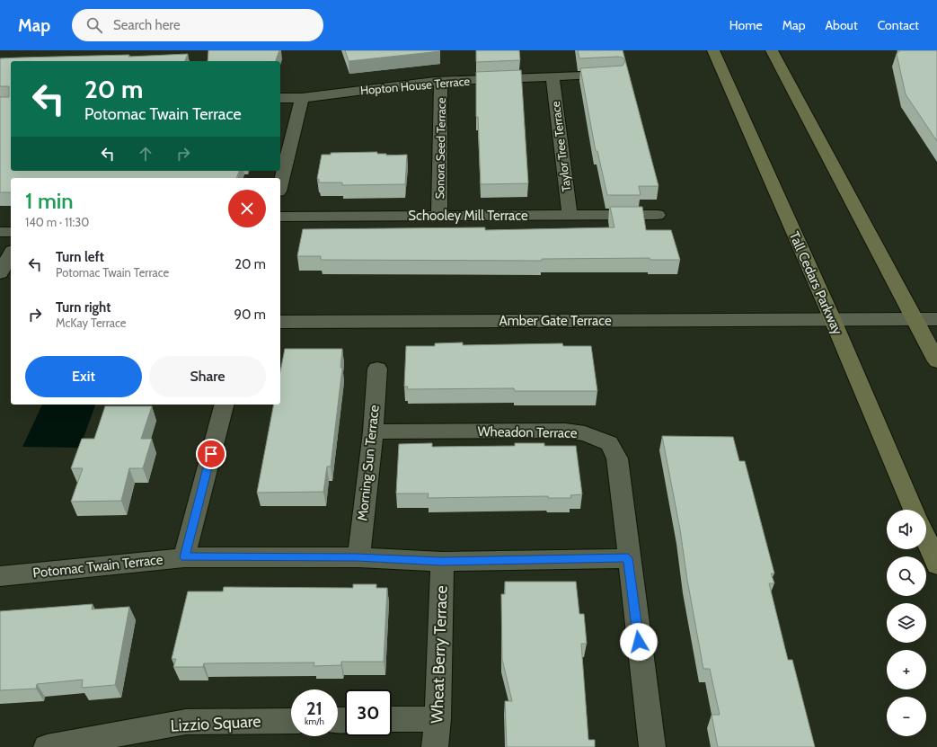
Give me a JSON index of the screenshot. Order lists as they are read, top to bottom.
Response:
{
  "streets": {
    "main road": ["Tall Cedars Parkway"],
    "street": [
      "Hopton House Terrace",
      "Taylor Tree Terrace",
      "Sonora Seed Terrace",
      "Schooley Mill Terrace",
      "Amber Gate Terrace",
      "Wheadon Terrace",
      "Morning Sun Terrace",
      "Potomac Twain Terrace",
      "Wheat Berry Terrace",
      "Lizzio Square"
    ]
  },
  "crossings": [
    ["Hopton House Terrace", "Taylor Tree Terrace"],
    ["Hopton House Terrace", "Sonora Seed Terrace"],
    ["Taylor Tree Terrace", "Schooley Mill Terrace"],
    ["Sonora Seed Terrace", "Schooley Mill Terrace"],
    ["Tall Cedars Parkway", "Amber Gate Terrace"],
    ["Wheadon Terrace", "Morning Sun Terrace"],
    ["Wheadon Terrace", "Potomac Twain Terrace"],
    ["Morning Sun Terrace", "Potomac Twain Terrace"],
    ["Potomac Twain Terrace", "Wheat Berry Terrace"]
  ],
  "page": {
    "header": "Map",
    "search": "Search here",
    "nav": [
      "Home",
      "Map",
      "About",
      "Contact"
    ],
    "turn": ["20 m", "Potomac Twain Terrace"],
    "heading": ["1 min", "140 m · 11:30"],
    "list": [
      {
        "name": "Turn left",
        "note": "Potomac Twain Terrace",
        "value": "20 m"
      },
      {
        "name": "Turn right",
        "note": "McKay Terrace",
        "value": "90 m"
      }
    ],
    "buttons": ["Exit", "Share"],
    "map_buttons": ["+", "−"],
    "speed": "21 km/h",
    "limit": "30"
  }
}
